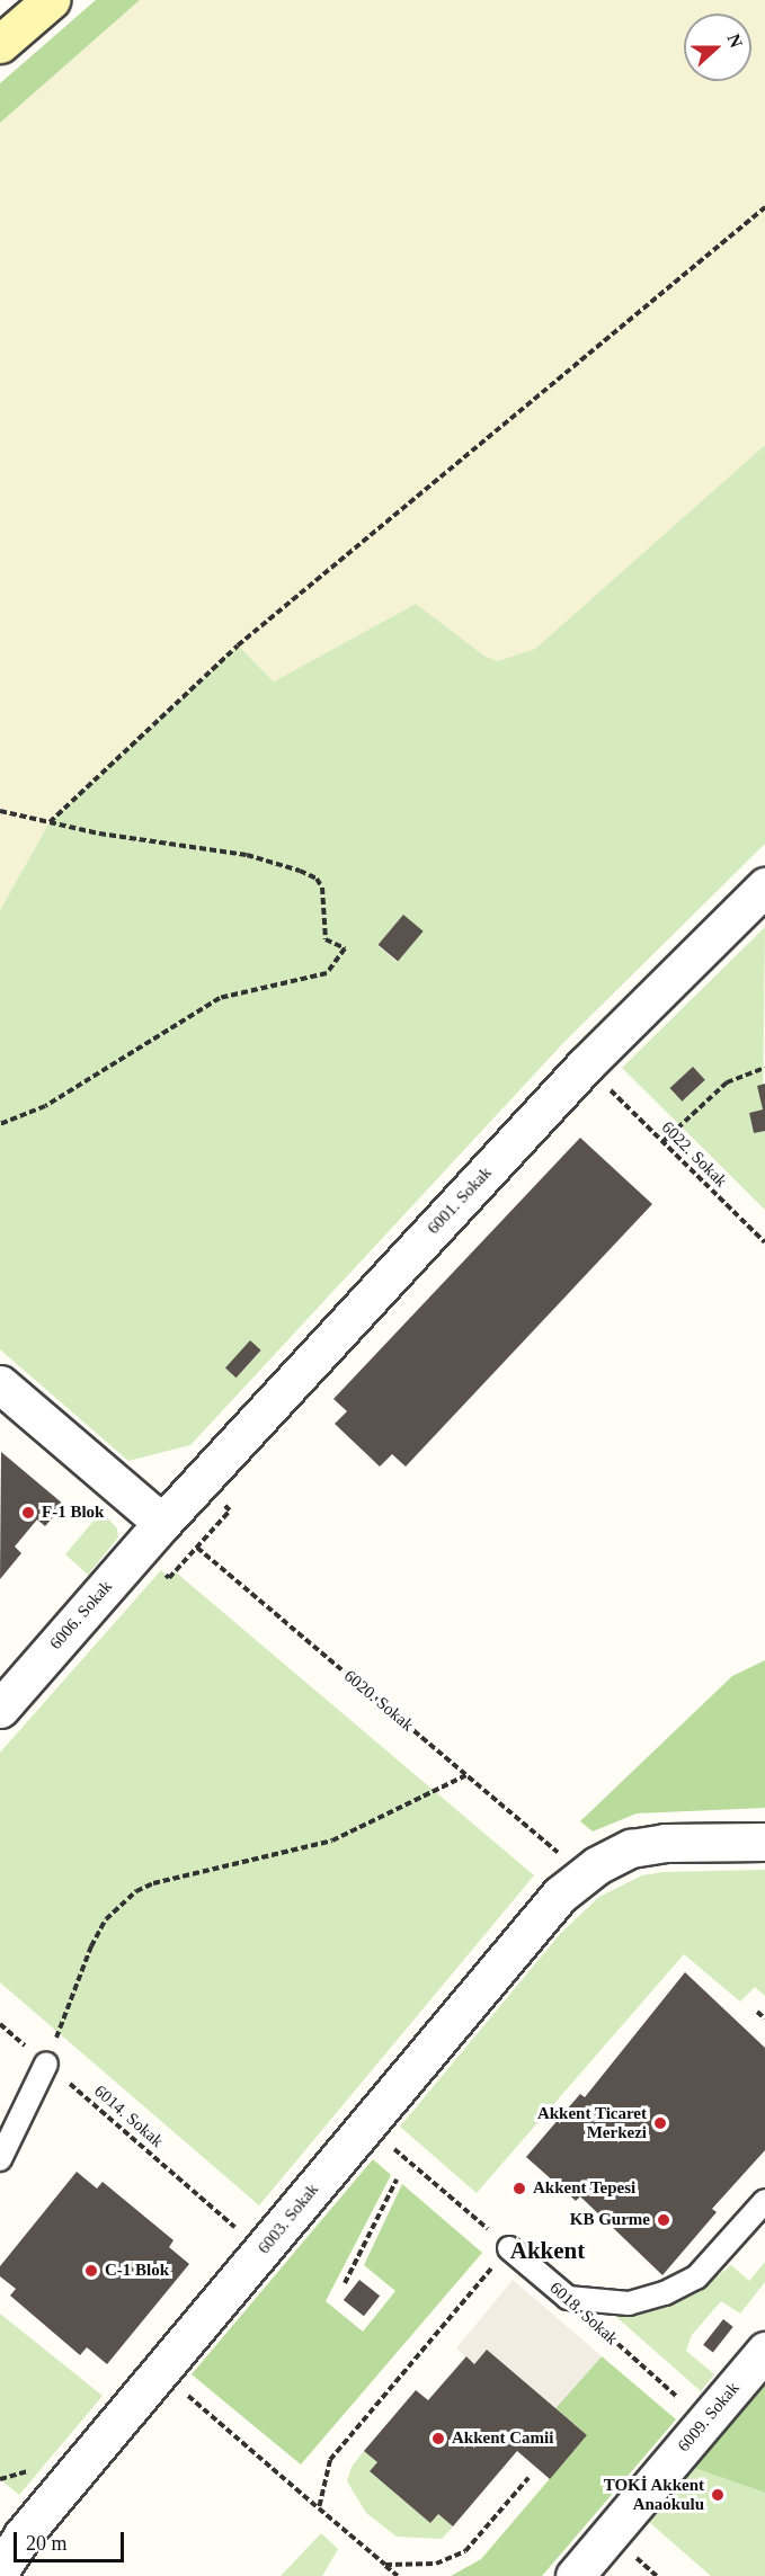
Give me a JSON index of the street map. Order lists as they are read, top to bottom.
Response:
{
  "streets": {
    "street": [
      "6001. Sokak",
      "6006. Sokak",
      "6003. Sokak",
      "6009. Sokak"
    ],
    "lane": ["6018. Sokak"],
    "path": ["6022. Sokak", "6020. Sokak", "6014. Sokak"]
  },
  "crossings": [
    ["6001. Sokak", "6006. Sokak"],
    ["6020. Sokak", "6003. Sokak"]
  ],
  "districts": ["Akkent"],
  "places": [
    "F-1 Blok",
    "Akkent Ticaret Merkezi",
    "Akkent Tepesi",
    "KB Gurme",
    "C-1 Blok",
    "Akkent Camii",
    "TOKİ Akkent Anaokulu"
  ],
  "scale_bar": "20 m",
  "north": "right"
}
